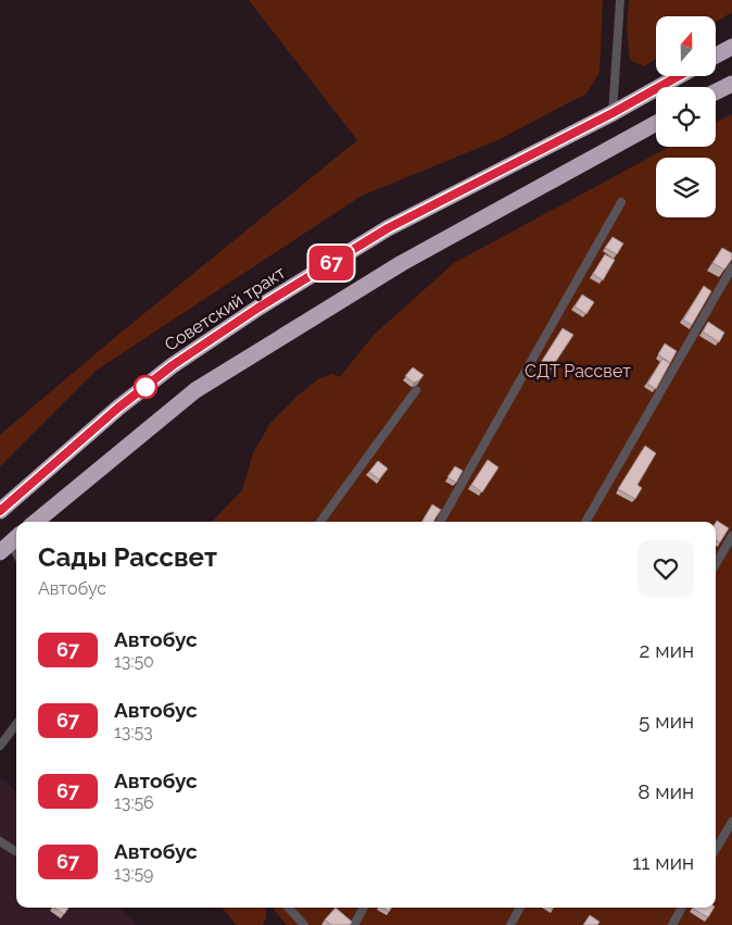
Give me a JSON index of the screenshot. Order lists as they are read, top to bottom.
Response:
{
  "streets": {
    "highway": ["Советский тракт"]
  },
  "parks": ["СДТ Рассвет"],
  "lines": ["bus line 67"],
  "north": "top",
  "page": {
    "on_map": "67",
    "heading": ["Сады Рассвет", "Автобус"],
    "list": [
      {
        "mark": "67",
        "name": "Автобус",
        "note": "13:50",
        "value": "2 мин"
      },
      {
        "mark": "67",
        "name": "Автобус",
        "note": "13:53",
        "value": "5 мин"
      },
      {
        "mark": "67",
        "name": "Автобус",
        "note": "13:56",
        "value": "8 мин"
      },
      {
        "mark": "67",
        "name": "Автобус",
        "note": "13:59",
        "value": "11 мин"
      }
    ]
  }
}
